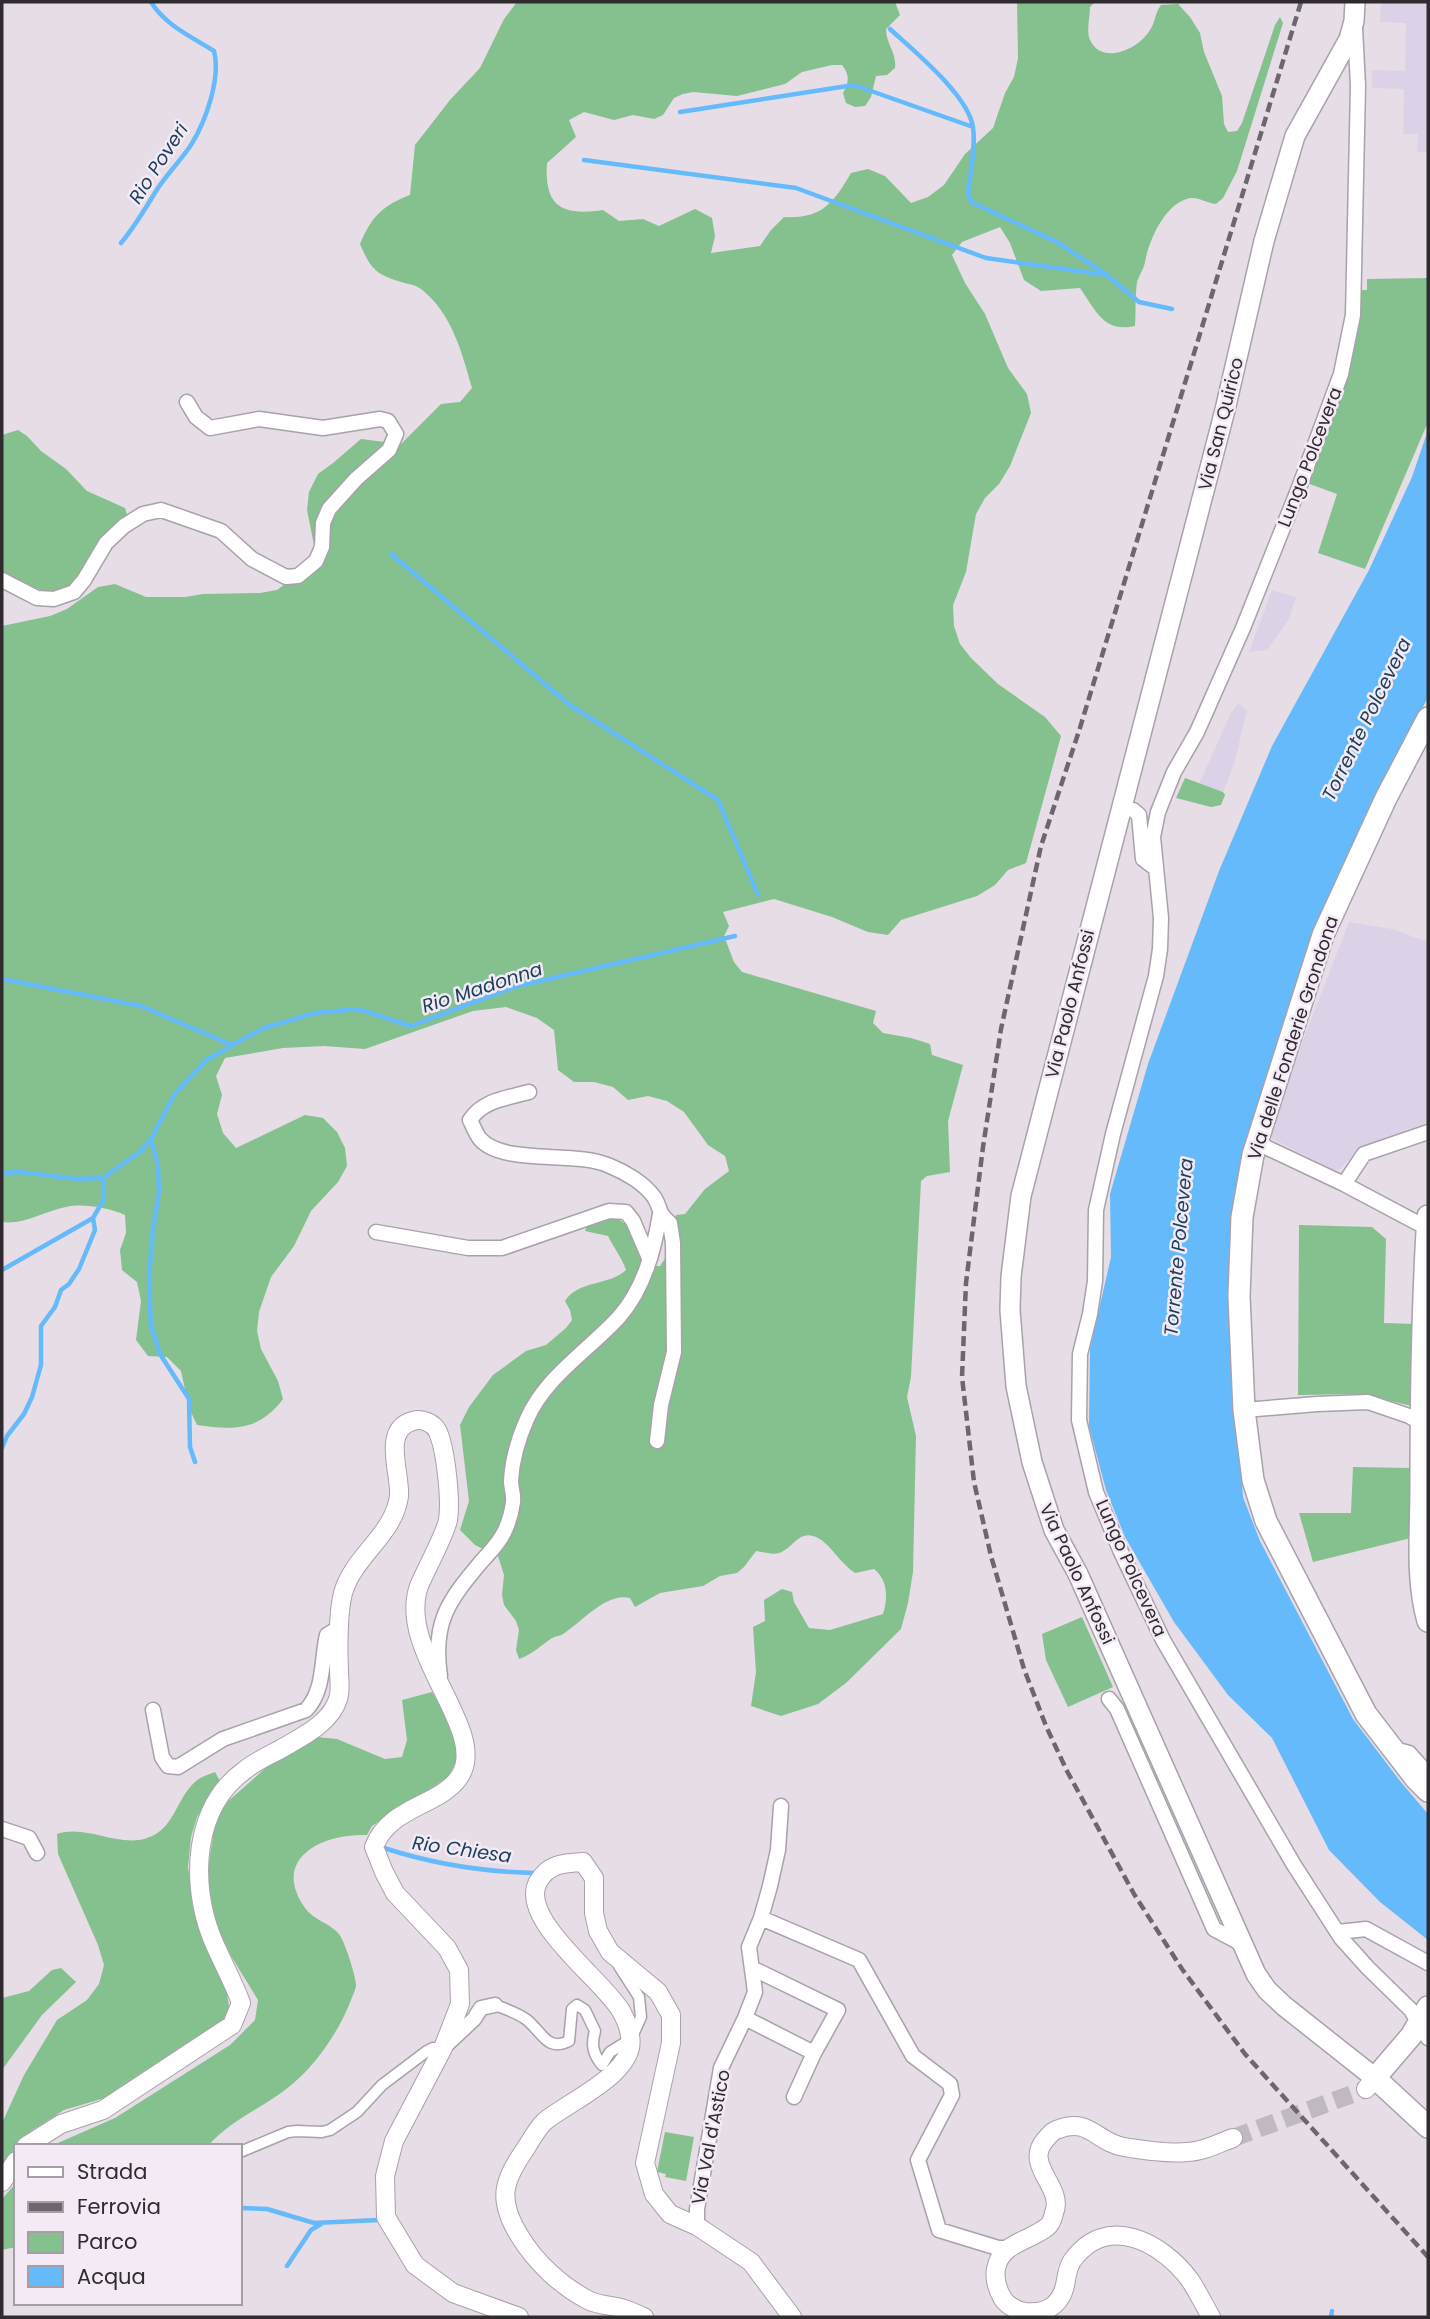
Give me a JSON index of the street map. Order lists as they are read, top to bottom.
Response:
{
  "streets": {
    "main road": ["Via San Quirico", "Via Paolo Anfossi", "Via delle Fonderie Grondona"],
    "street": ["Lungo Polcevera", "Via Val d'Astico"]
  },
  "crossings": [
    ["Via San Quirico", "Lungo Polcevera"],
    ["Via San Quirico", "Via Paolo Anfossi"]
  ],
  "water": [
    "Rio Poveri",
    "Torrente Polcevera",
    "Rio Madonna",
    "Rio Chiesa"
  ],
  "legend": [
    "Strada",
    "Ferrovia",
    "Parco",
    "Acqua"
  ]
}
